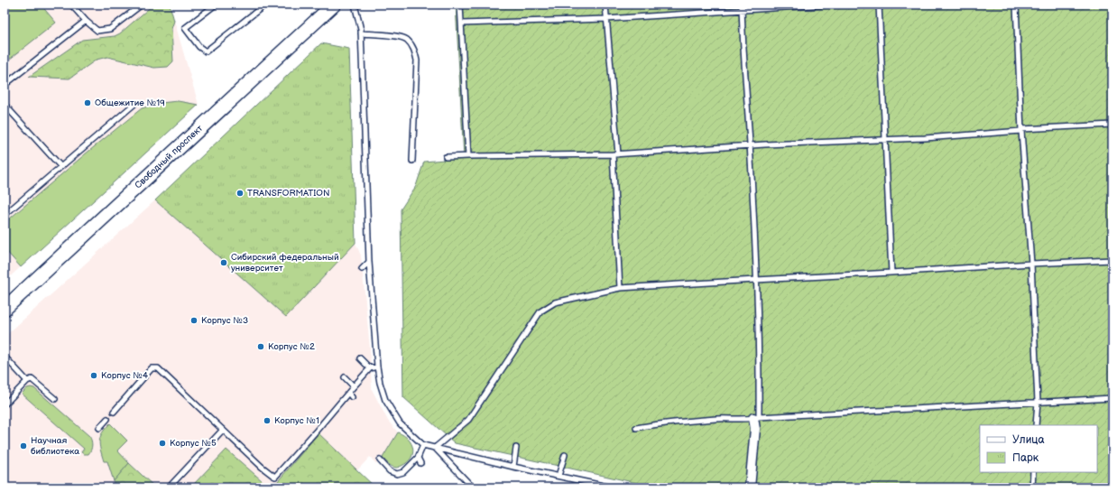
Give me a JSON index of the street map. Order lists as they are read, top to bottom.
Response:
{
  "streets": {
    "main road": ["Свободный проспект"]
  },
  "places": [
    "Общежитие №19",
    "TRANSFORMATION",
    "Сибирский федеральный университет",
    "Корпус №3",
    "Корпус №2",
    "Корпус №4",
    "Корпус №1",
    "Корпус №5",
    "Научная библиотека"
  ],
  "legend": ["Улица", "Парк"]
}
